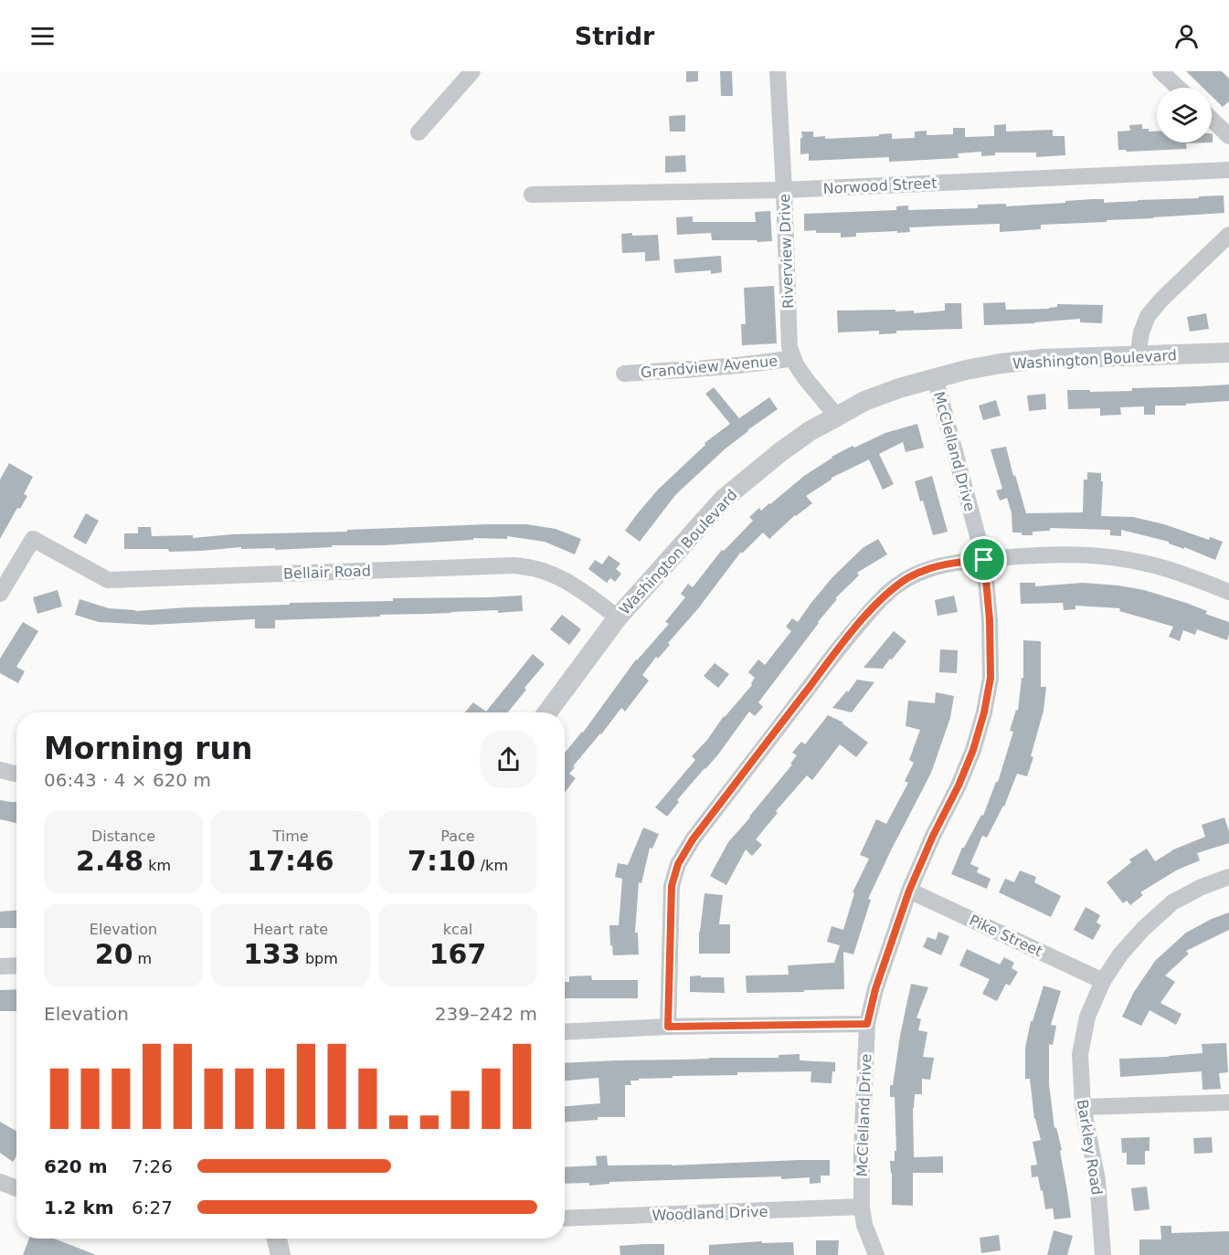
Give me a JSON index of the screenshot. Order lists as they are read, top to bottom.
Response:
{
  "streets": {
    "street": [
      "Norwood Street",
      "Riverview Drive",
      "Washington Boulevard",
      "Grandview Avenue",
      "McClelland Drive",
      "Bellair Road",
      "Pike Street",
      "Barkley Road",
      "Woodland Drive"
    ]
  },
  "crossings": [
    ["Norwood Street", "Riverview Drive"],
    ["Riverview Drive", "Washington Boulevard"],
    ["Riverview Drive", "Grandview Avenue"],
    ["Washington Boulevard", "McClelland Drive"],
    ["Washington Boulevard", "Bellair Road"],
    ["McClelland Drive", "Pike Street"],
    ["McClelland Drive", "Woodland Drive"],
    ["Pike Street", "Barkley Road"]
  ],
  "page": {
    "header": "Stridr",
    "heading": ["Morning run", "06:43 · 4 × 620 m"],
    "stats": [
      ["Distance", "2.48 km"],
      ["Time", "17:46"],
      ["Pace", "7:10 /km"],
      ["Elevation", "20 m"],
      ["Heart rate", "133 bpm"],
      ["kcal", "167"]
    ],
    "chart": ["Elevation", "239–242 m"],
    "list": [
      {
        "name": "620 m",
        "note": "7:26"
      },
      {
        "name": "1.2 km",
        "note": "6:27"
      }
    ]
  }
}
